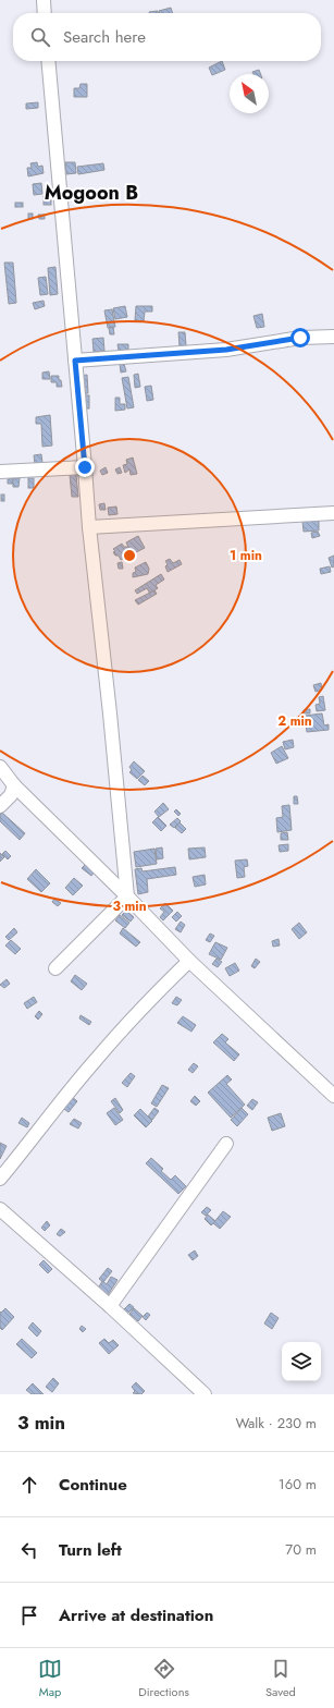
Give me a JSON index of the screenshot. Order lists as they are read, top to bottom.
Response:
{
  "districts": ["Mogoon B"],
  "north": "top left",
  "page": {
    "search": "Search here",
    "heading": ["3 min", "Walk · 230 m"],
    "list": [
      ["Continue", "160 m"],
      ["Turn left", "70 m"],
      "Arrive at destination"
    ],
    "nav": ["Map", "Directions", "Saved"]
  },
  "rings": ["1 min", "2 min", "3 min"]
}
